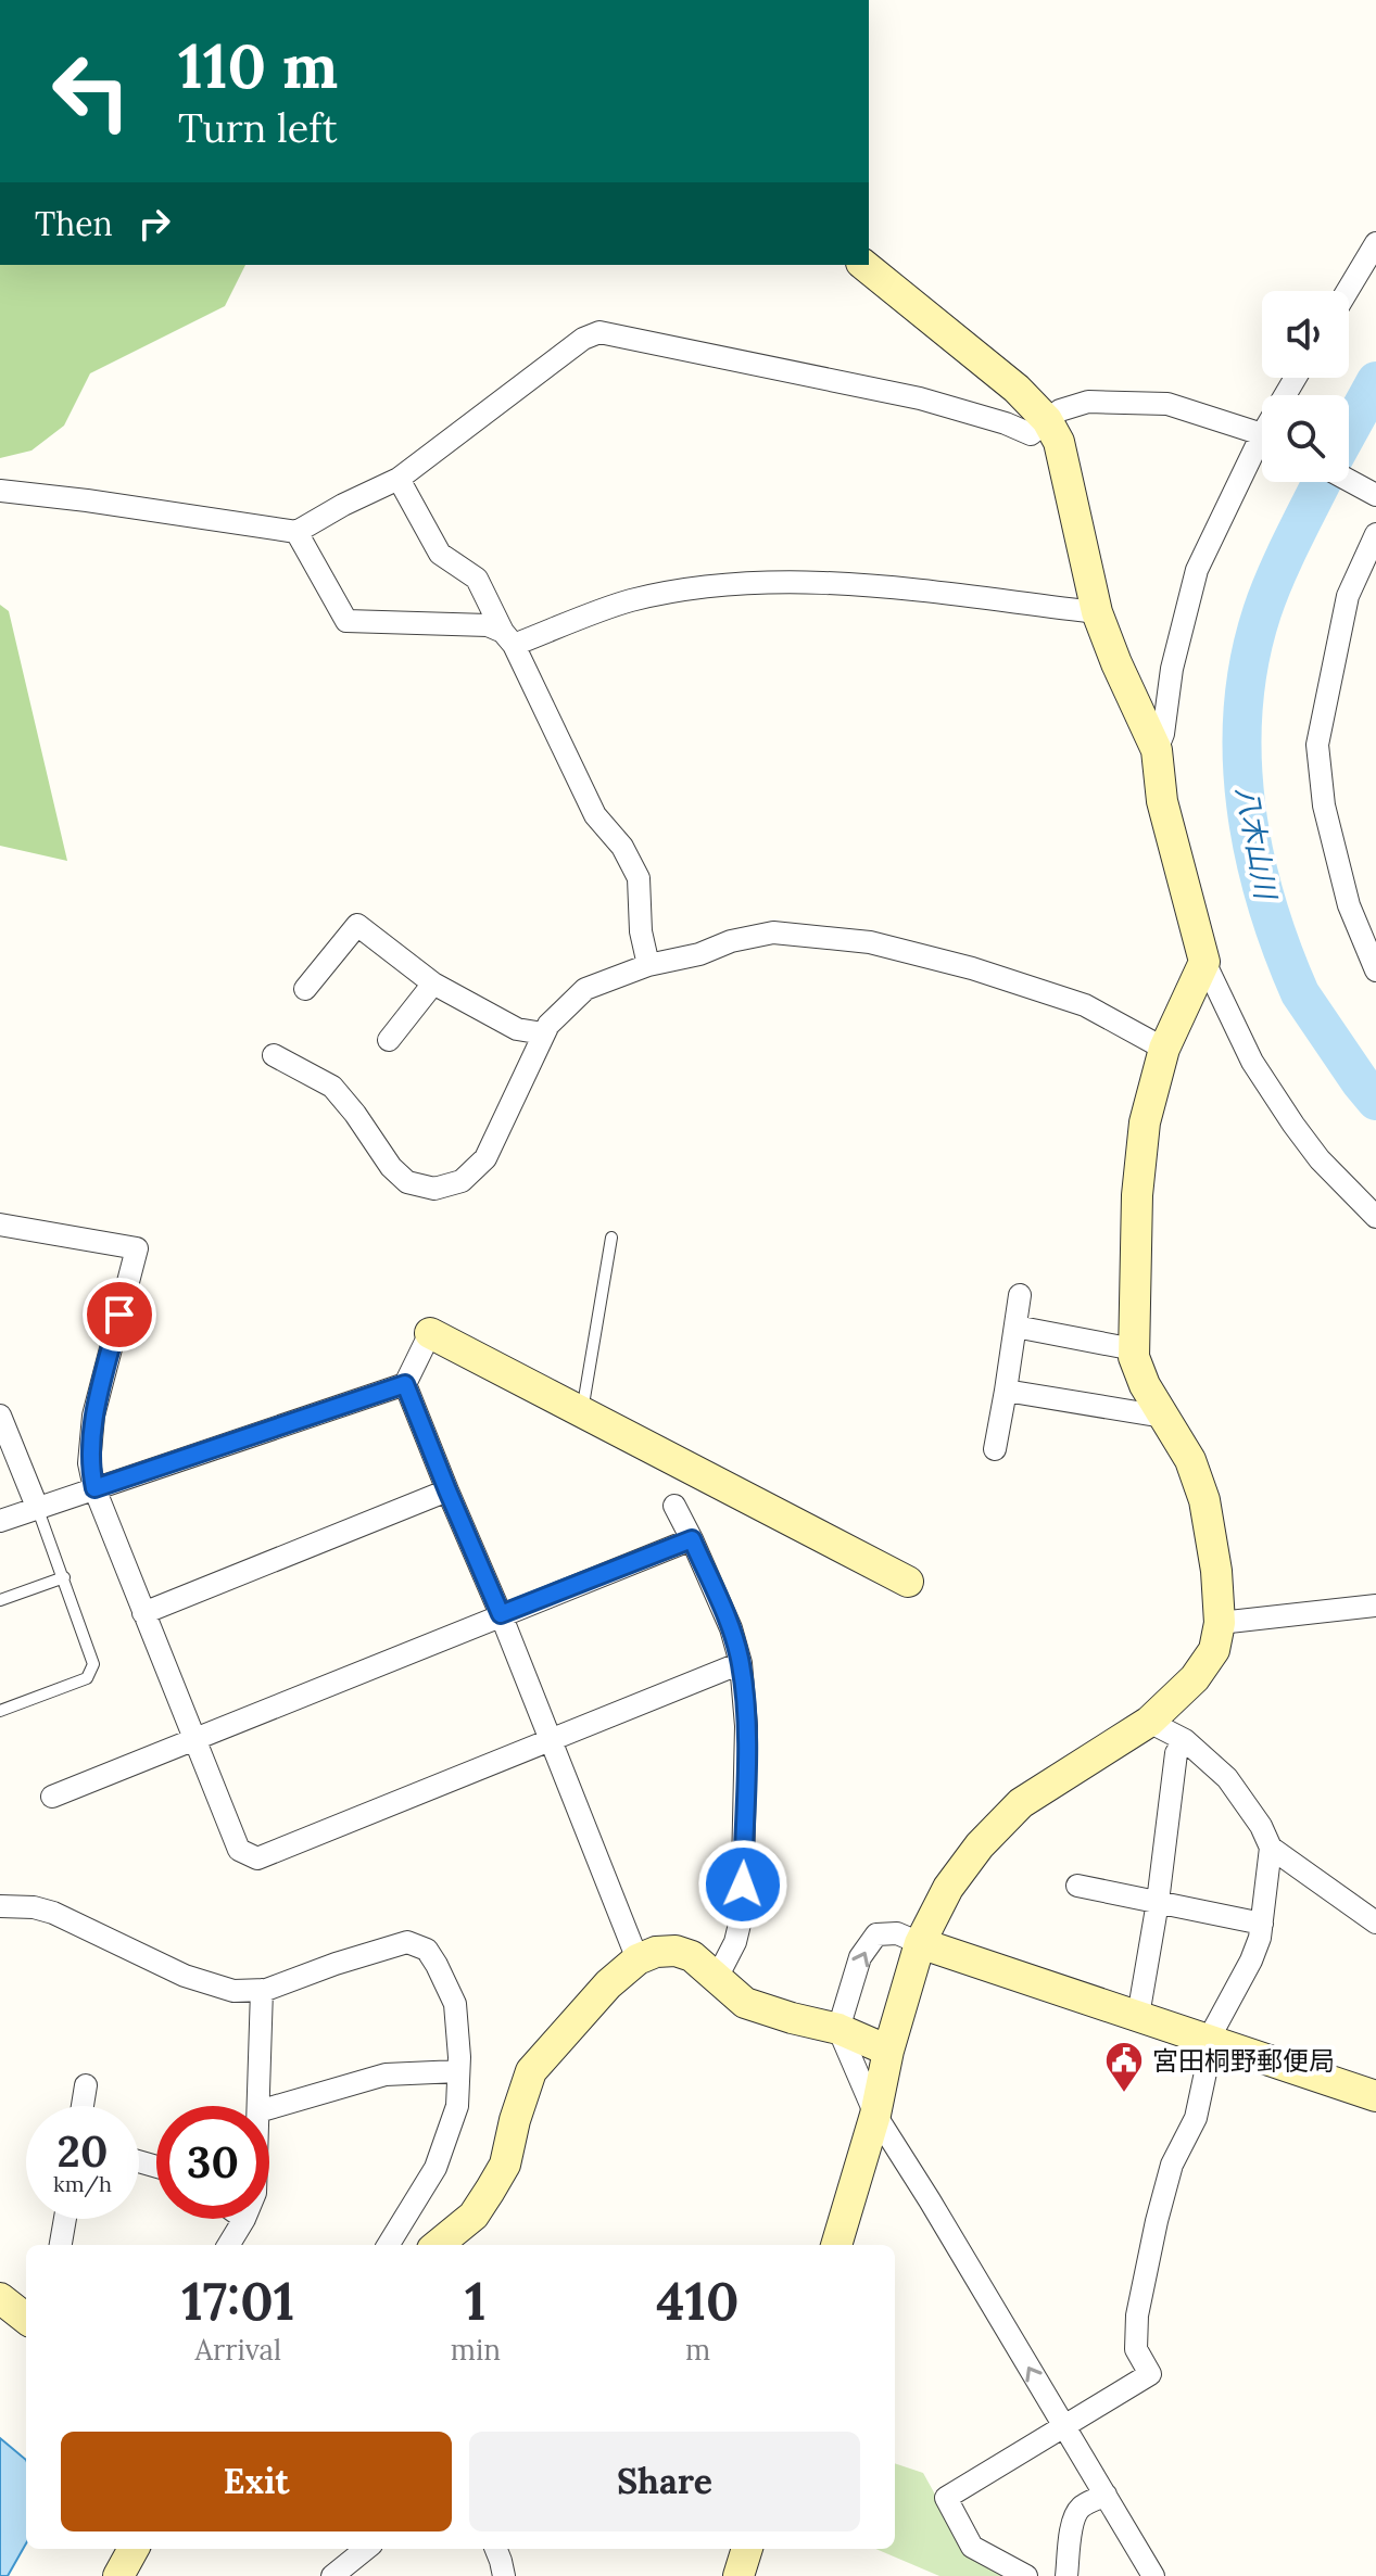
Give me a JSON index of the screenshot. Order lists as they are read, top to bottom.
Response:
{
  "water": ["八木山川"],
  "places": {
    "public building": ["宮田桐野郵便局"]
  },
  "page": {
    "turn": ["110 m", "Turn left"],
    "then": "Then",
    "speed": "20 km/h",
    "limit": "30",
    "eta": [
      "17:01",
      "Arrival",
      "1",
      "min",
      "410",
      "m"
    ],
    "buttons": ["Exit", "Share"]
  }
}
